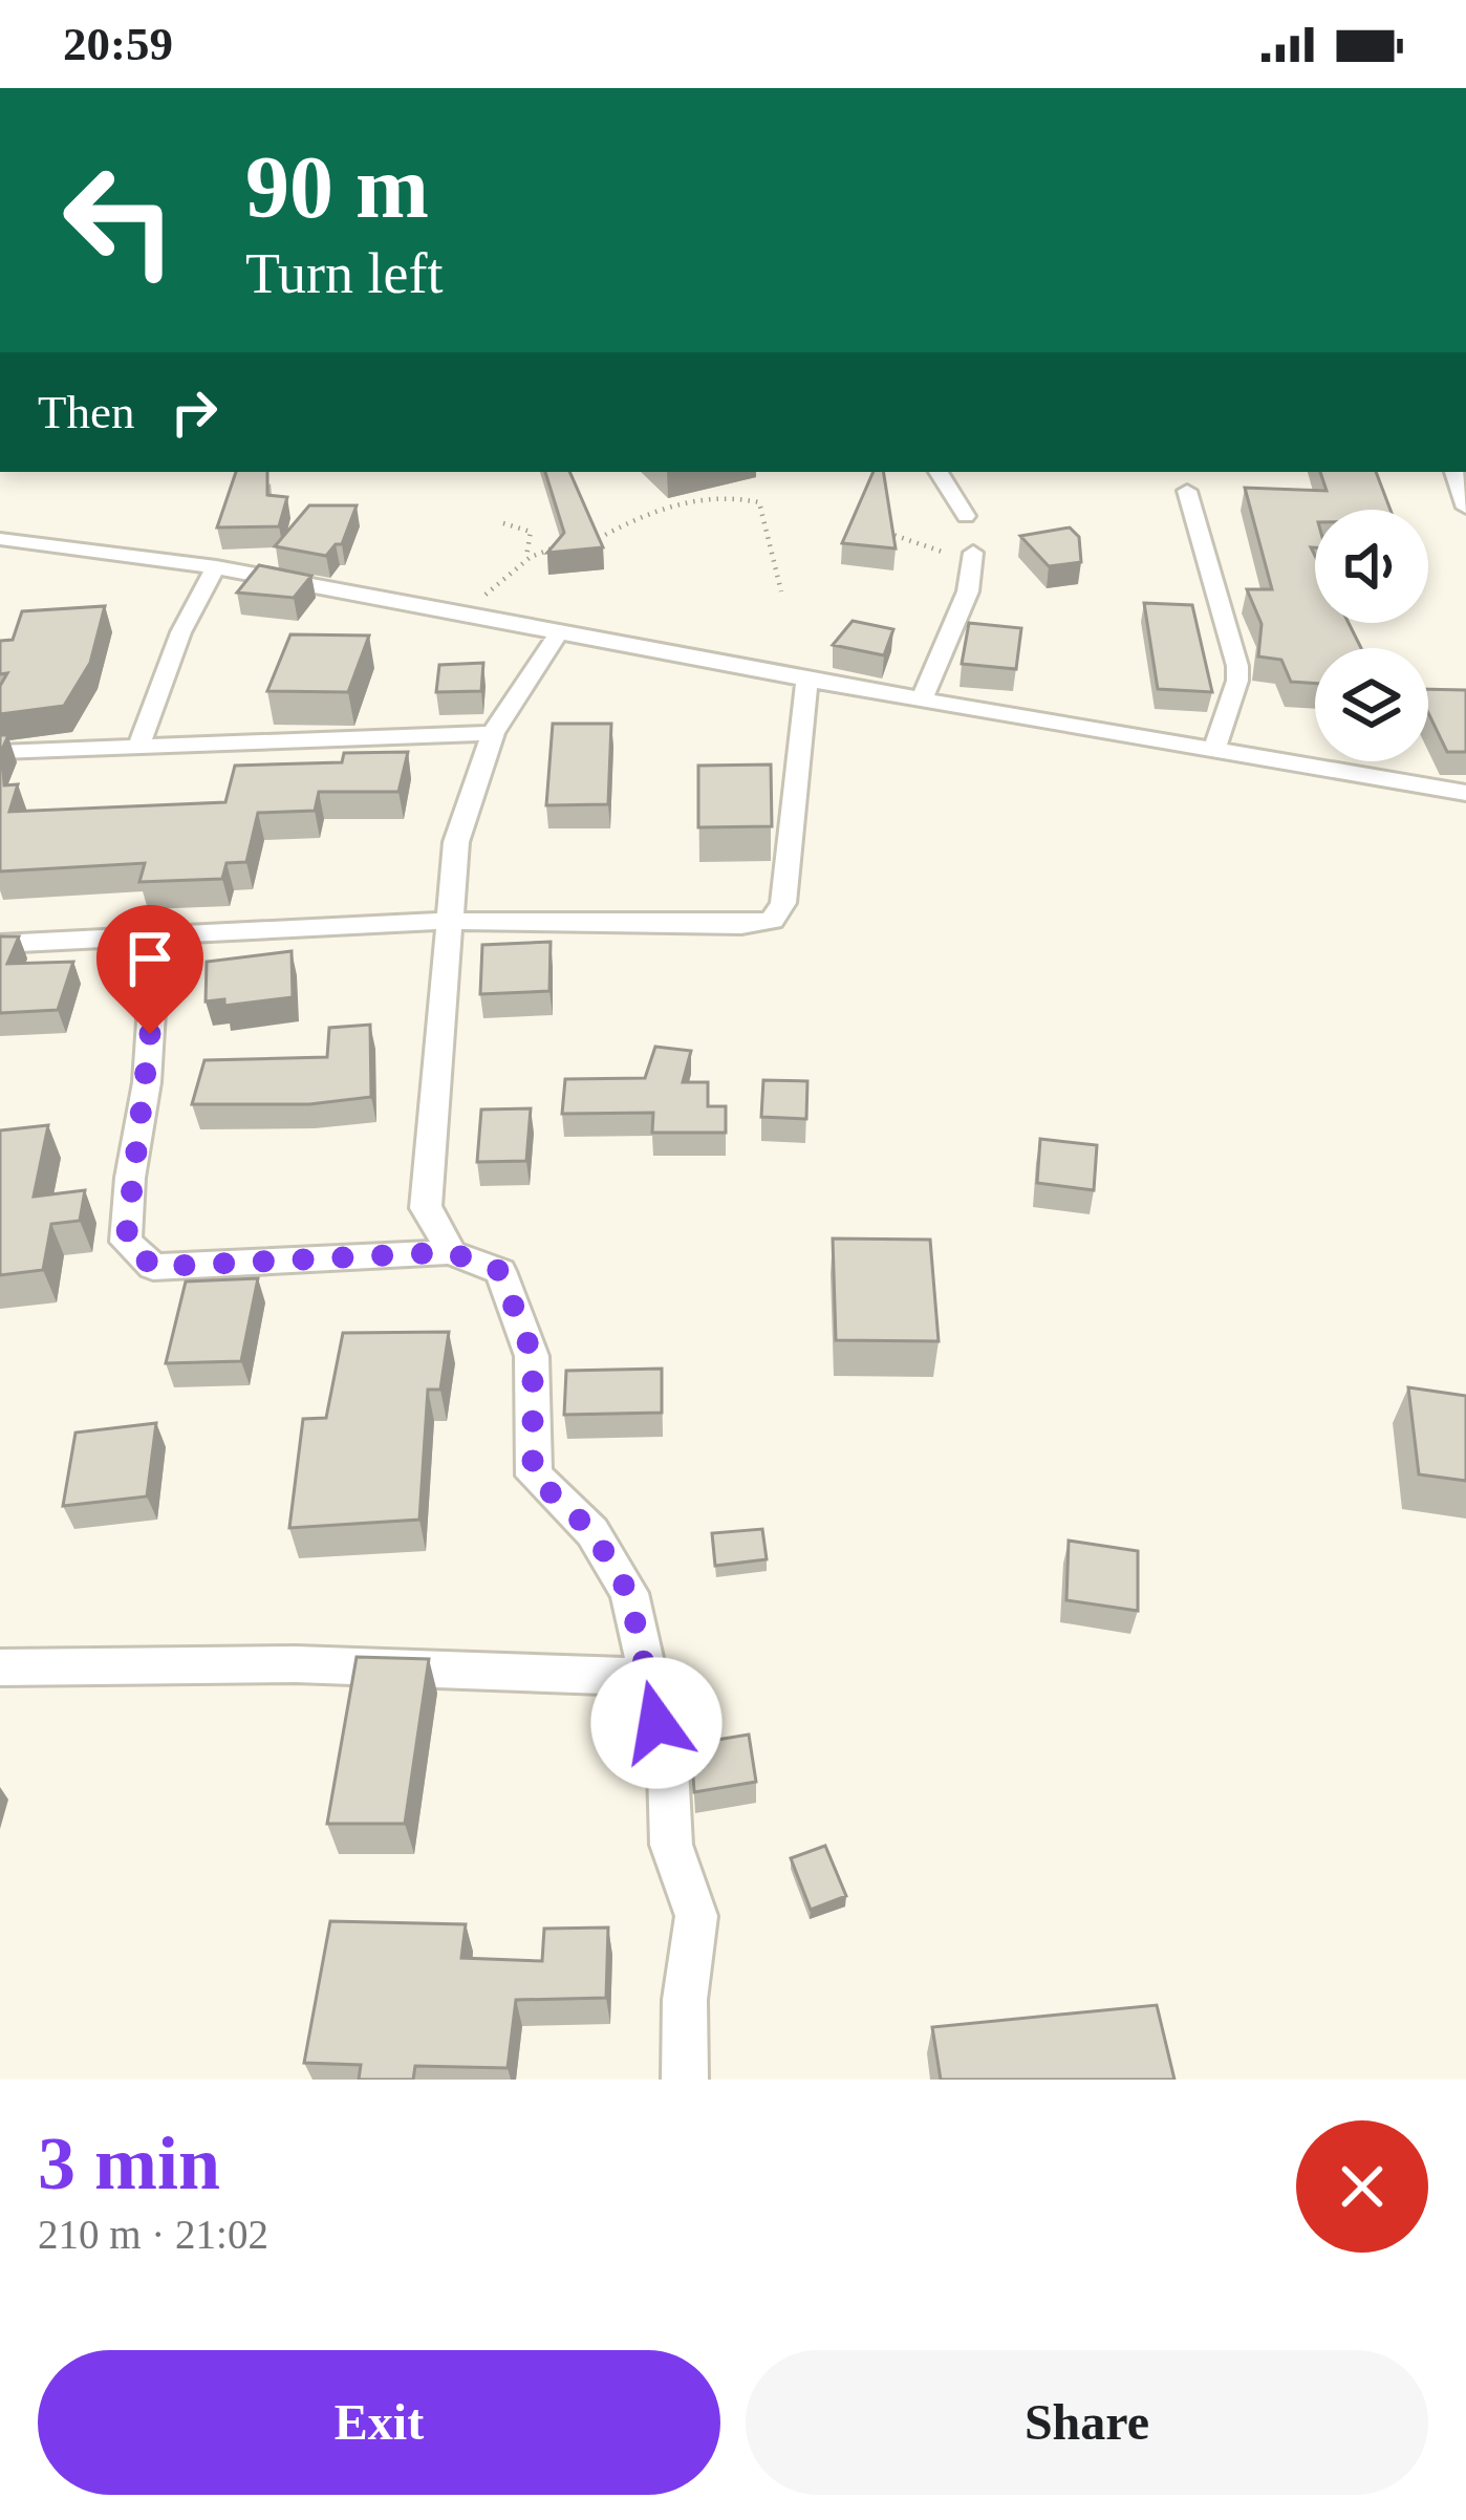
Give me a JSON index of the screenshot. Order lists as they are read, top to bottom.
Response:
{
  "page": {
    "status": "20:59",
    "turn": ["90 m", "Turn left"],
    "then": "Then",
    "heading": ["3 min", "210 m · 21:02"],
    "buttons": ["Exit", "Share"]
  }
}
